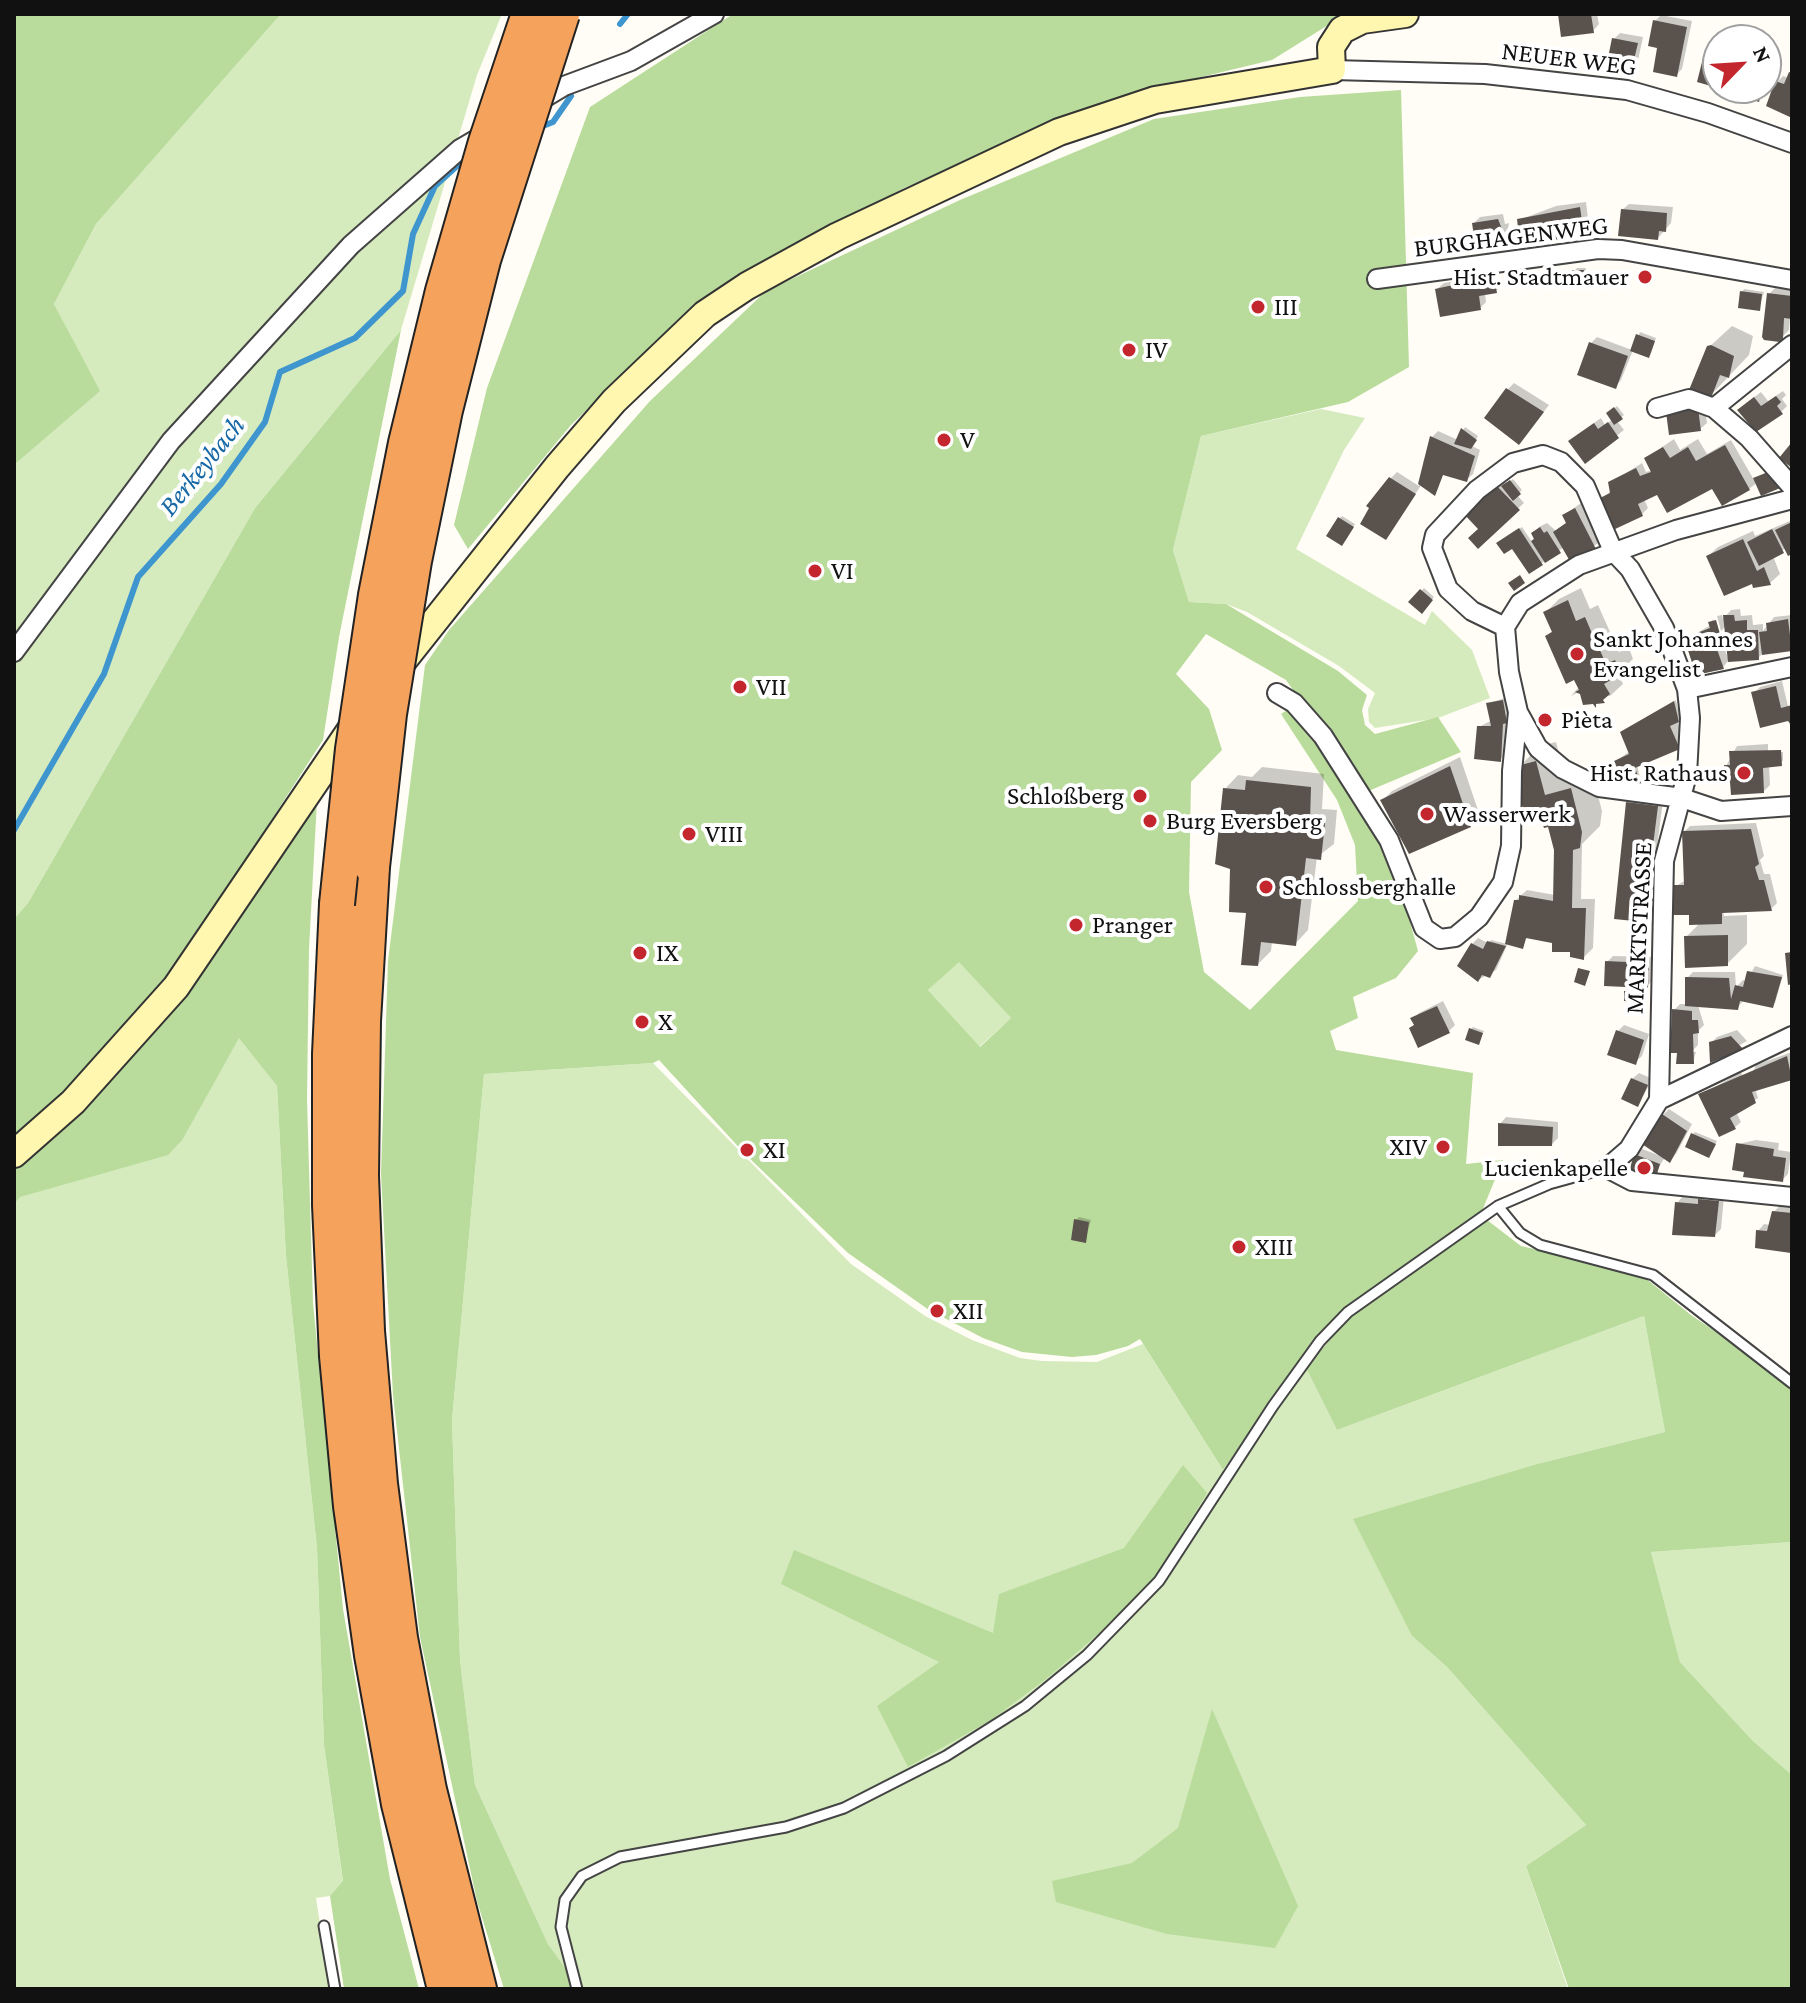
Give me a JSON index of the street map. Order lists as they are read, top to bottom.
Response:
{
  "streets": {
    "street": ["NEUER WEG", "BURGHAGENWEG", "MARKTSTRASSE"]
  },
  "water": ["Berkeybach"],
  "places": [
    "Hist. Stadtmauer",
    "III",
    "IV",
    "V",
    "VI",
    "Sankt Johannes Evangelist",
    "VII",
    "Pièta",
    "Hist. Rathaus",
    "Schloßberg",
    "Wasserwerk",
    "Burg Eversberg",
    "VIII",
    "Schlossberghalle",
    "Pranger",
    "IX",
    "X",
    "XIV",
    "XI",
    "Lucienkapelle",
    "XIII",
    "XII"
  ],
  "north": "top right"
}
